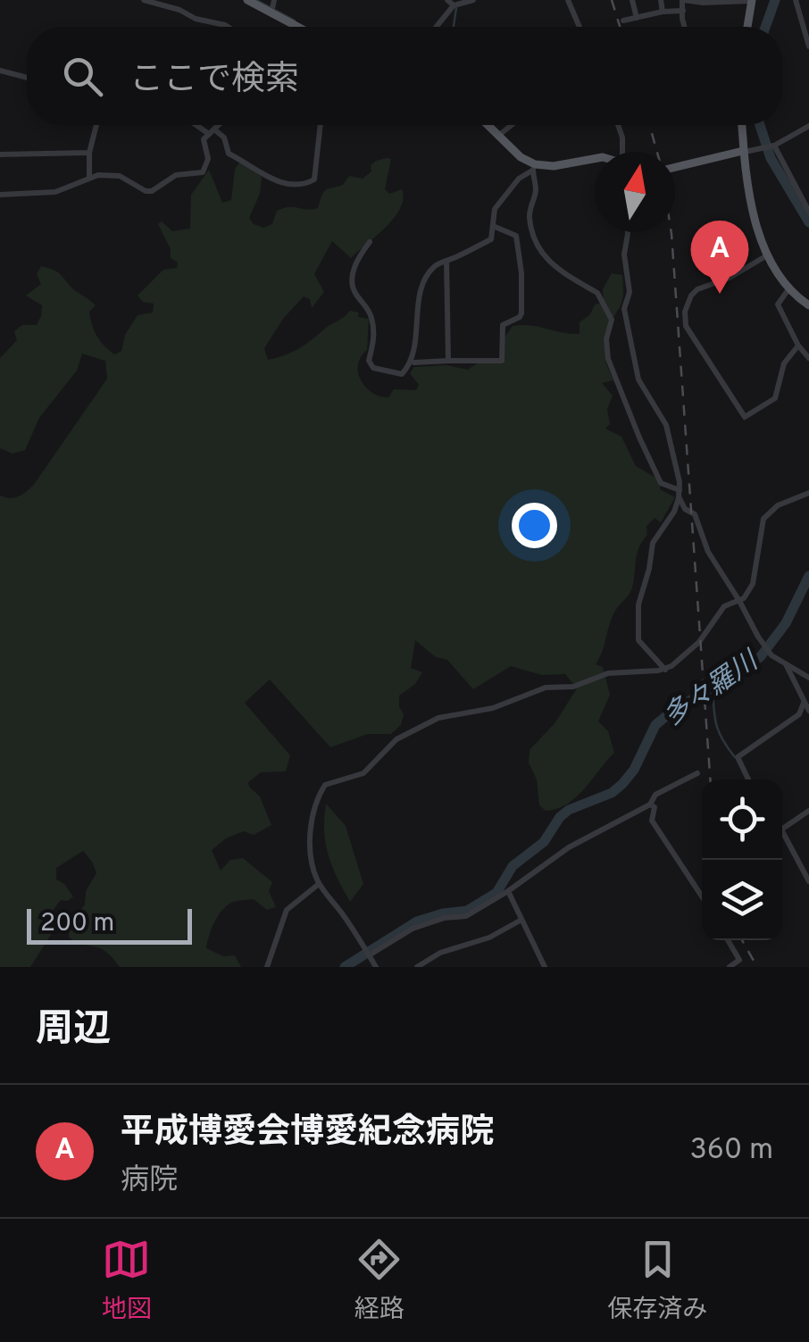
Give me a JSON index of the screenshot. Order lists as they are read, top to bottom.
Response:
{
  "water": ["多々羅川"],
  "scale_bar": "200 m",
  "north": "top",
  "page": {
    "search": "ここで検索",
    "pins": "A",
    "scale": "200 m",
    "heading": "周辺",
    "list": [
      {
        "mark": "A",
        "name": "平成博愛会博愛紀念病院",
        "note": "病院",
        "value": "360 m"
      }
    ],
    "nav": ["地図", "経路", "保存済み"]
  }
}
